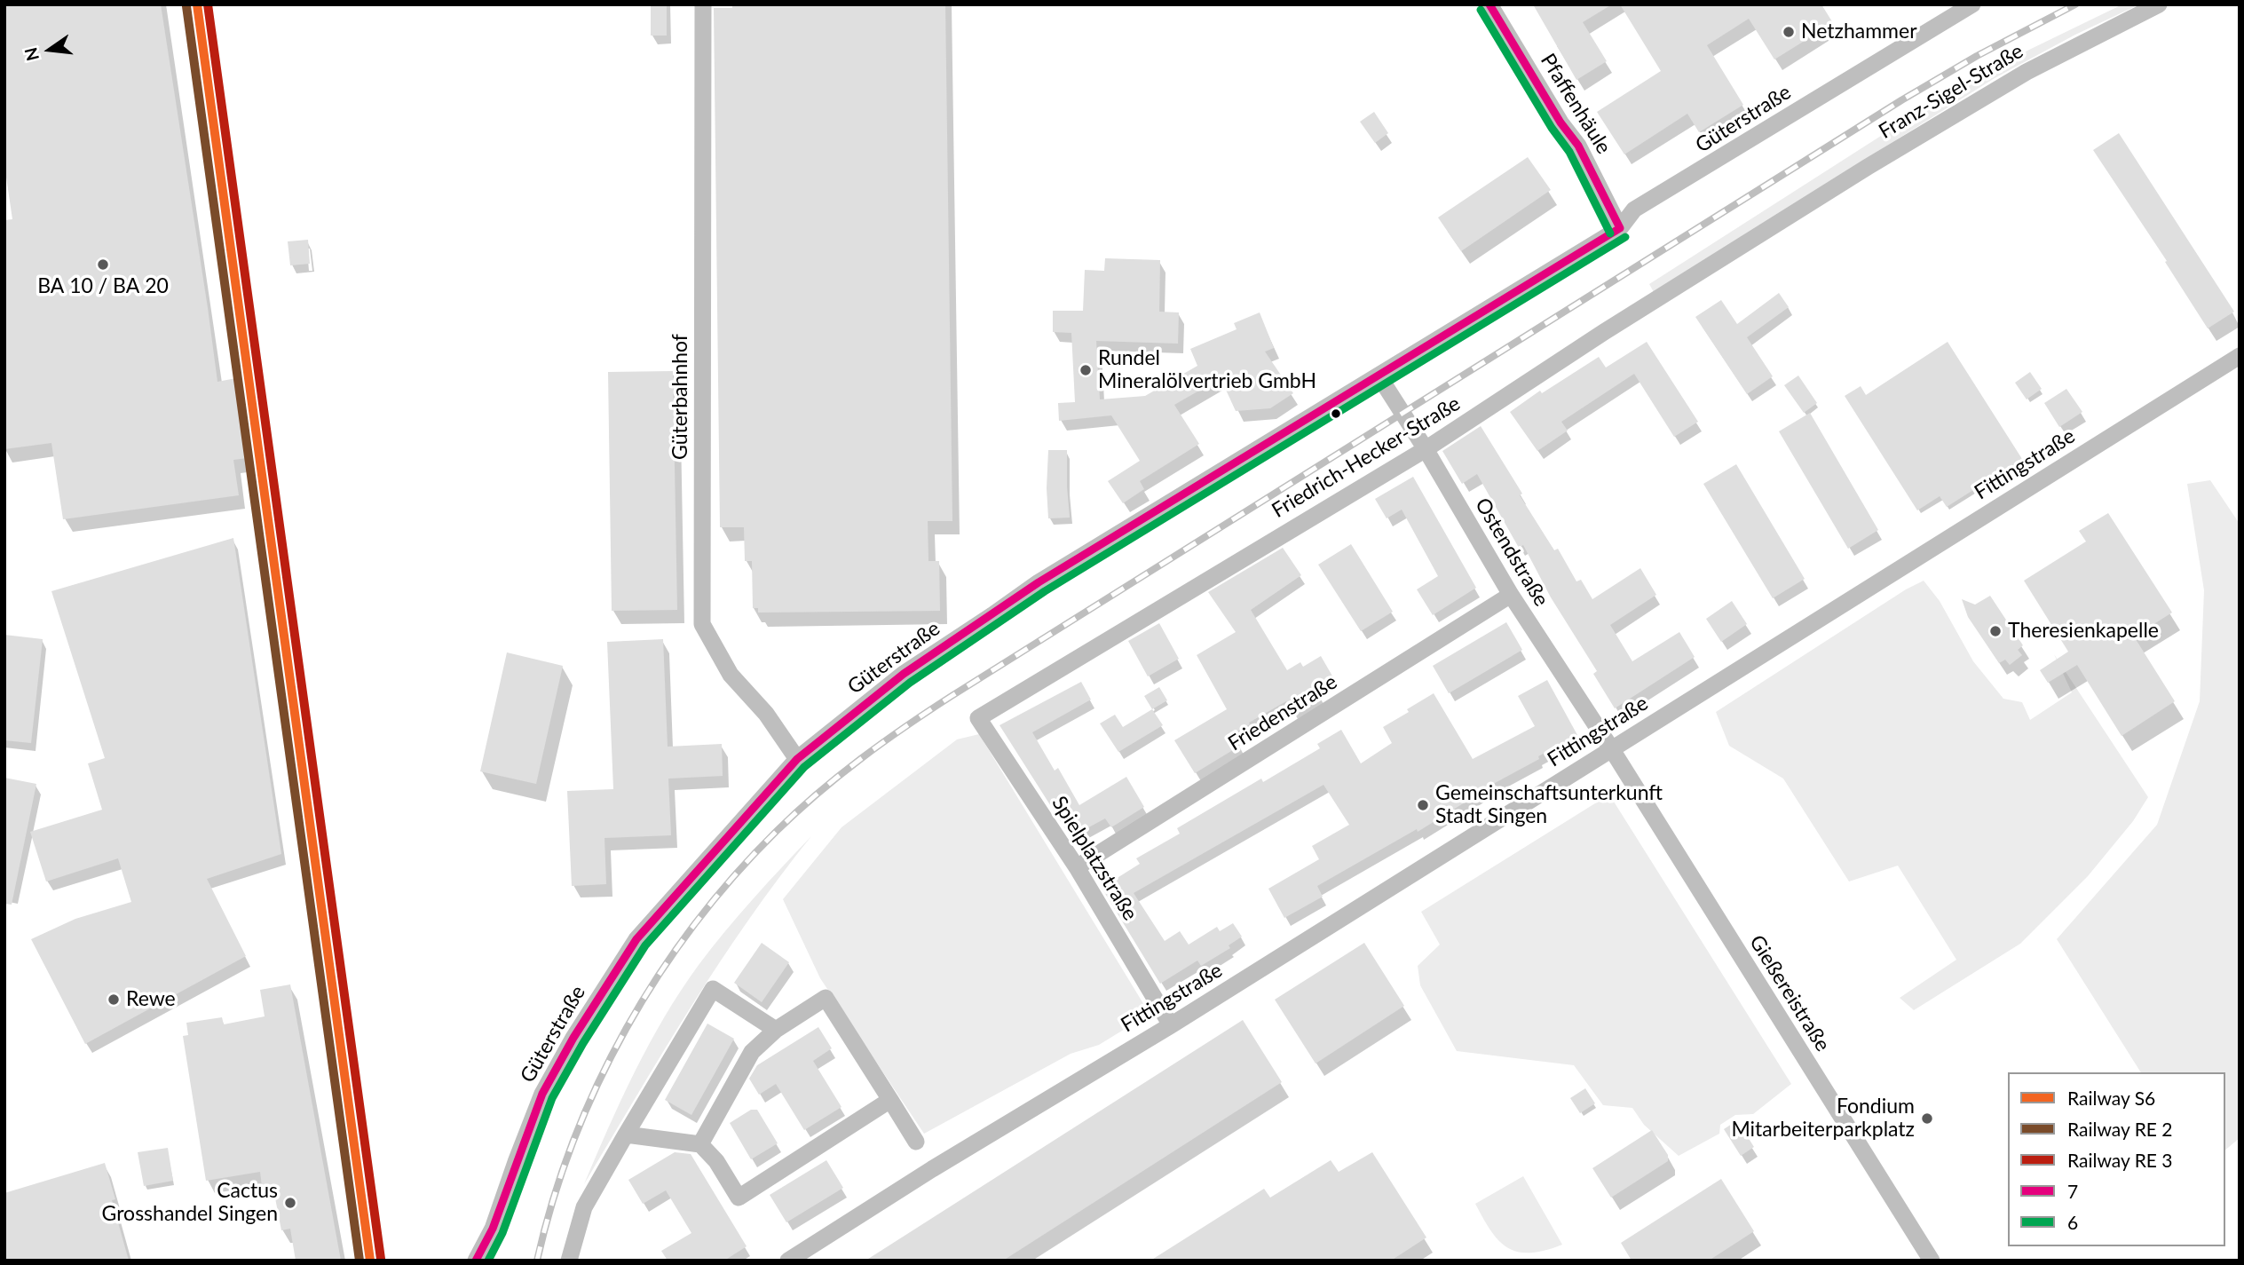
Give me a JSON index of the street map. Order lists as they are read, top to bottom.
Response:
{
  "streets": {
    "street": [
      "Franz-Sigel-Straße",
      "Pfaffenhäule",
      "Güterstraße",
      "Güterbahnhof",
      "Friedrich-Hecker-Straße",
      "Fittingstraße",
      "Ostendstraße",
      "Friedenstraße",
      "Spielplatzstraße",
      "Gießereistraße"
    ]
  },
  "crossings": [
    ["Franz-Sigel-Straße", "Friedrich-Hecker-Straße"],
    ["Pfaffenhäule", "Güterstraße"],
    ["Güterstraße", "Güterbahnhof"],
    ["Güterstraße", "Ostendstraße"],
    ["Friedrich-Hecker-Straße", "Ostendstraße"],
    ["Friedrich-Hecker-Straße", "Spielplatzstraße"],
    ["Fittingstraße", "Ostendstraße"],
    ["Fittingstraße", "Spielplatzstraße"],
    ["Fittingstraße", "Gießereistraße"],
    ["Ostendstraße", "Friedenstraße"],
    ["Ostendstraße", "Gießereistraße"],
    ["Friedenstraße", "Spielplatzstraße"]
  ],
  "places": [
    "Netzhammer",
    "BA 10 / BA 20",
    "Rundel Mineralölvertrieb GmbH",
    "Theresienkapelle",
    "Gemeinschaftsunterkunft Stadt Singen",
    "Rewe",
    "Fondium Mitarbeiterparkplatz",
    "Cactus Grosshandel Singen"
  ],
  "lines": ["rail line S6", "transit line 7", "transit line 6"],
  "legend": [
    "Railway S6",
    "Railway RE 2",
    "Railway RE 3",
    "7",
    "6"
  ],
  "north": "left"
}
